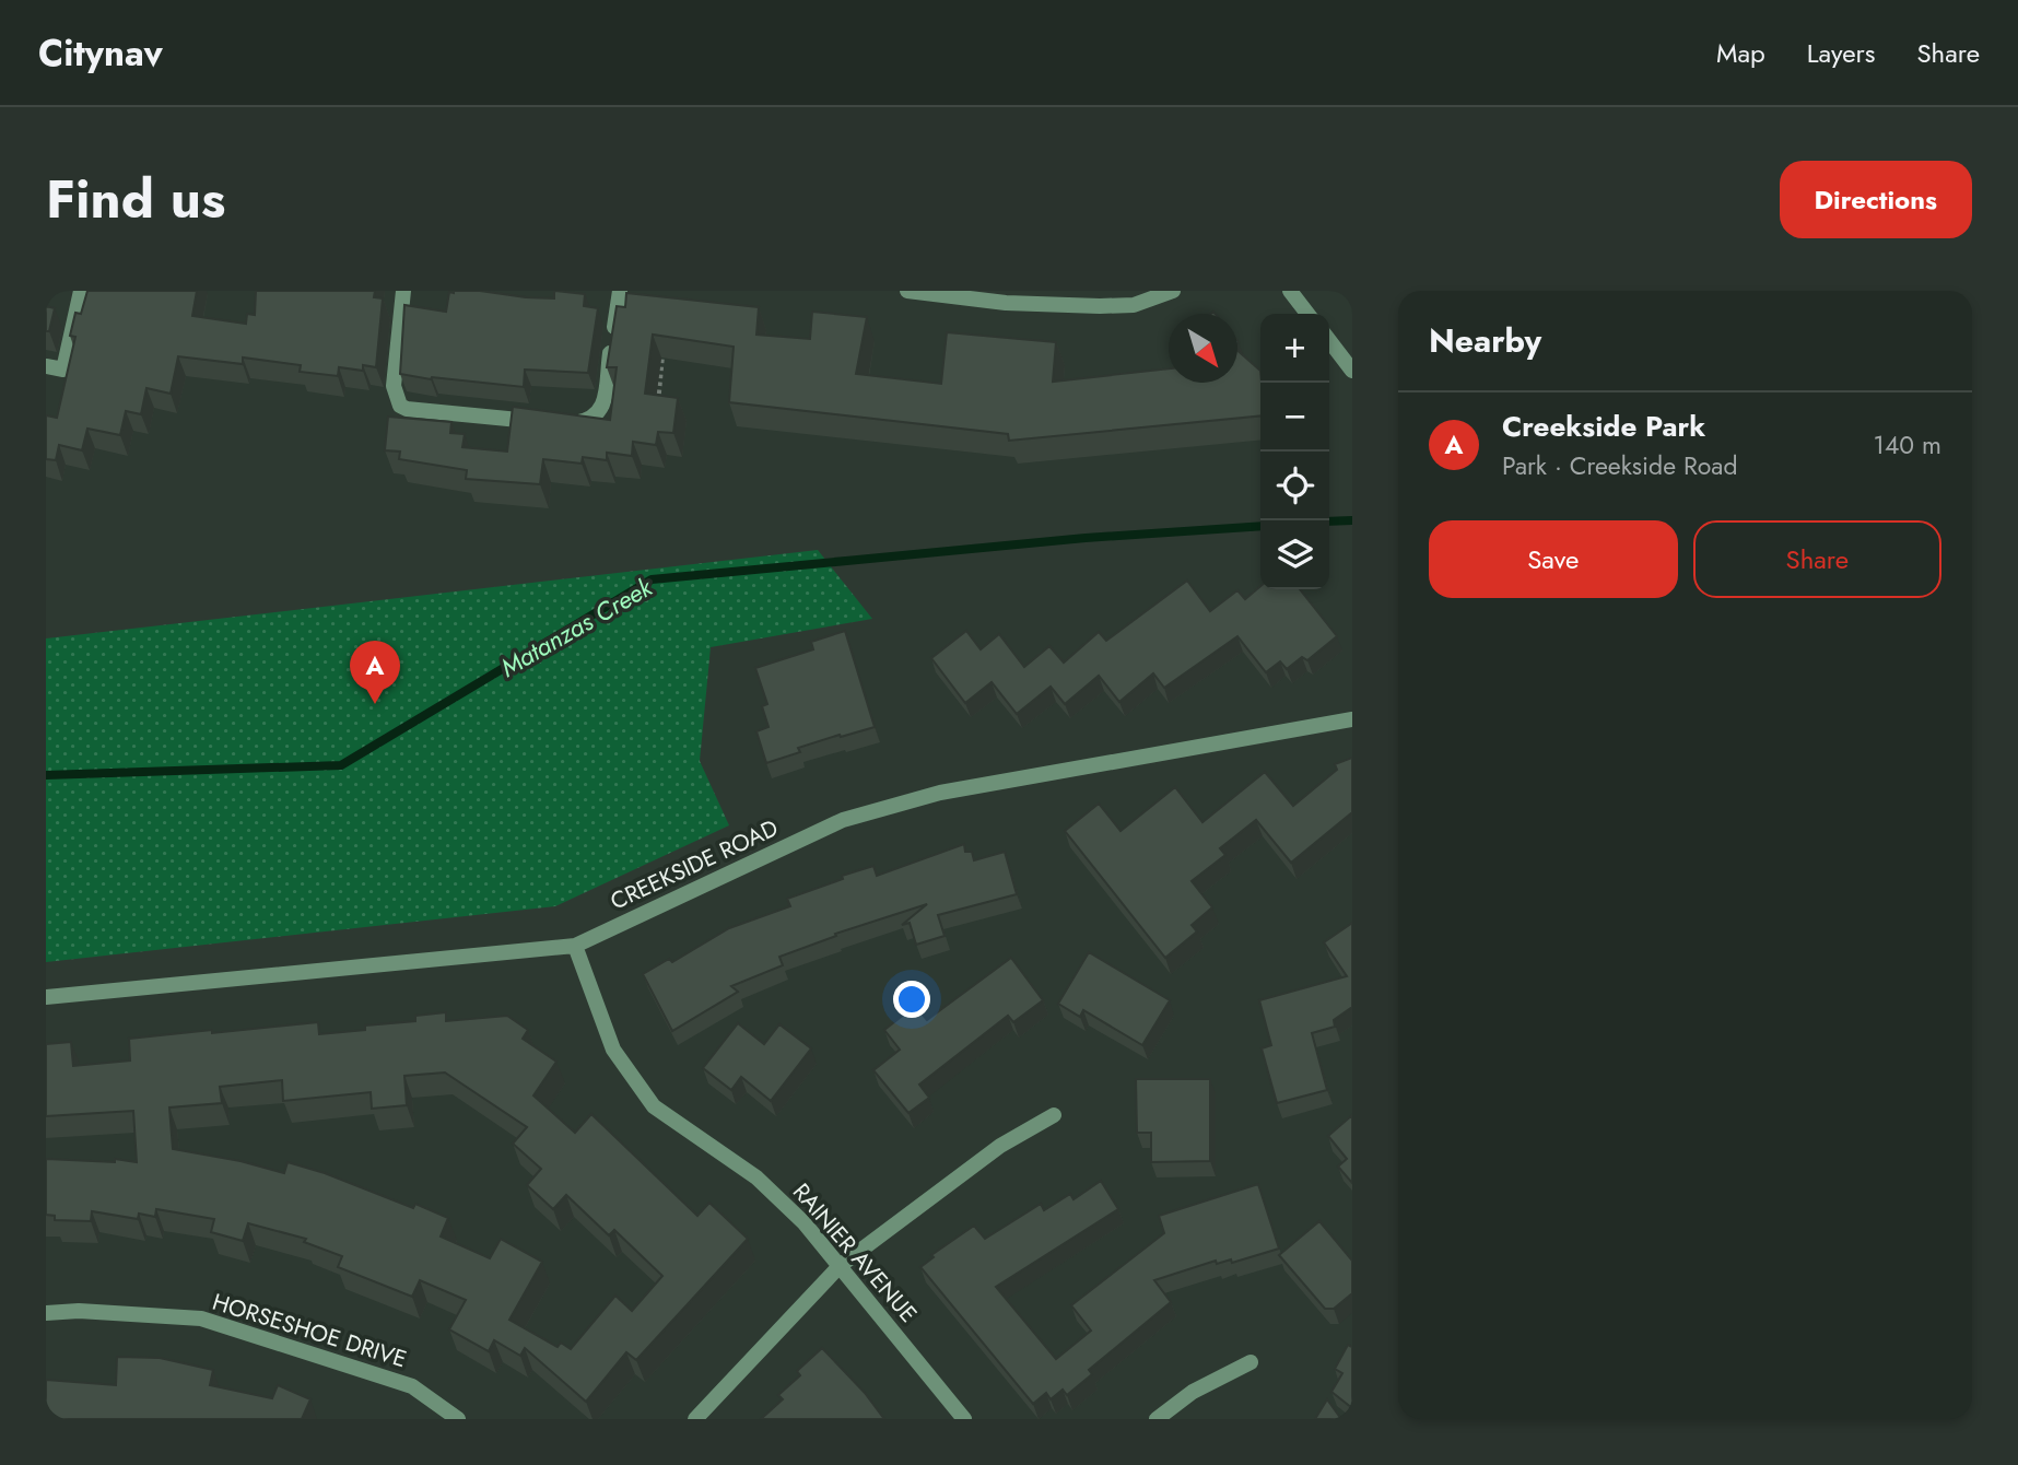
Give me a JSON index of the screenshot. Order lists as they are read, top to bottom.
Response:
{
  "streets": {
    "street": ["CREEKSIDE ROAD", "RAINIER AVENUE", "HORSESHOE DRIVE"]
  },
  "crossings": [
    ["CREEKSIDE ROAD", "RAINIER AVENUE"]
  ],
  "water": ["Matanzas Creek"],
  "north": "bottom right",
  "page": {
    "header": "Citynav",
    "nav": ["Map", "Layers", "Share"],
    "title": "Find us",
    "buttons": [
      "Directions",
      ["Save", "Share"]
    ],
    "heading": "Nearby",
    "map_buttons": ["+", "−"],
    "list": [
      {
        "mark": "A",
        "name": "Creekside Park",
        "note": "Park · Creekside Road",
        "value": "140 m"
      }
    ],
    "pins": "A"
  }
}
